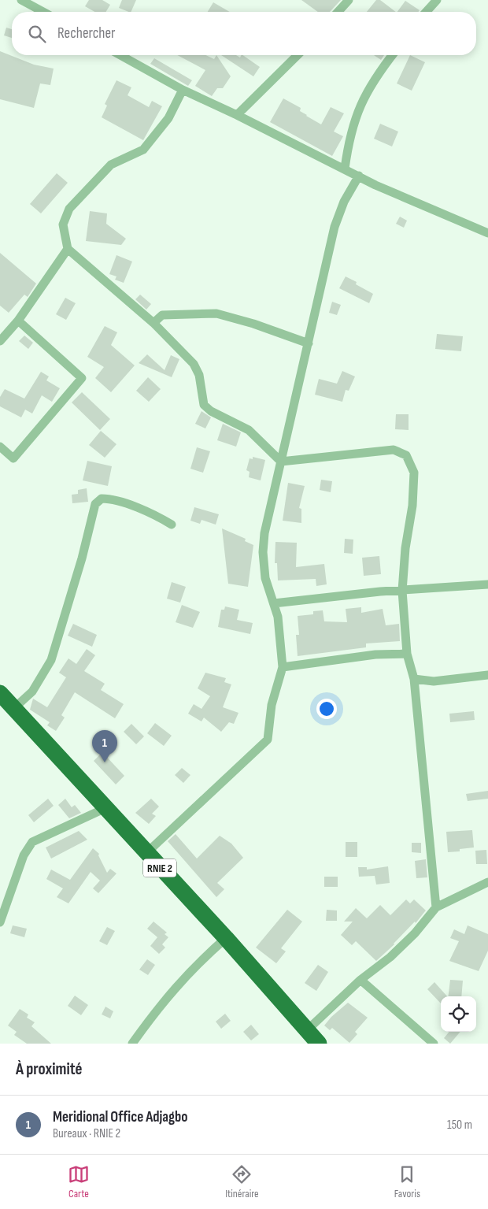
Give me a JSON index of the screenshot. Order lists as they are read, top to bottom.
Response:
{
  "streets": {
    "highway": ["RNIE 2"]
  },
  "page": {
    "search": "Rechercher",
    "pins": "1",
    "heading": "À proximité",
    "list": [
      {
        "mark": "1",
        "name": "Meridional Office Adjagbo",
        "note": "Bureaux · RNIE 2",
        "value": "150 m"
      }
    ],
    "nav": ["Carte", "Itinéraire", "Favoris"]
  }
}
